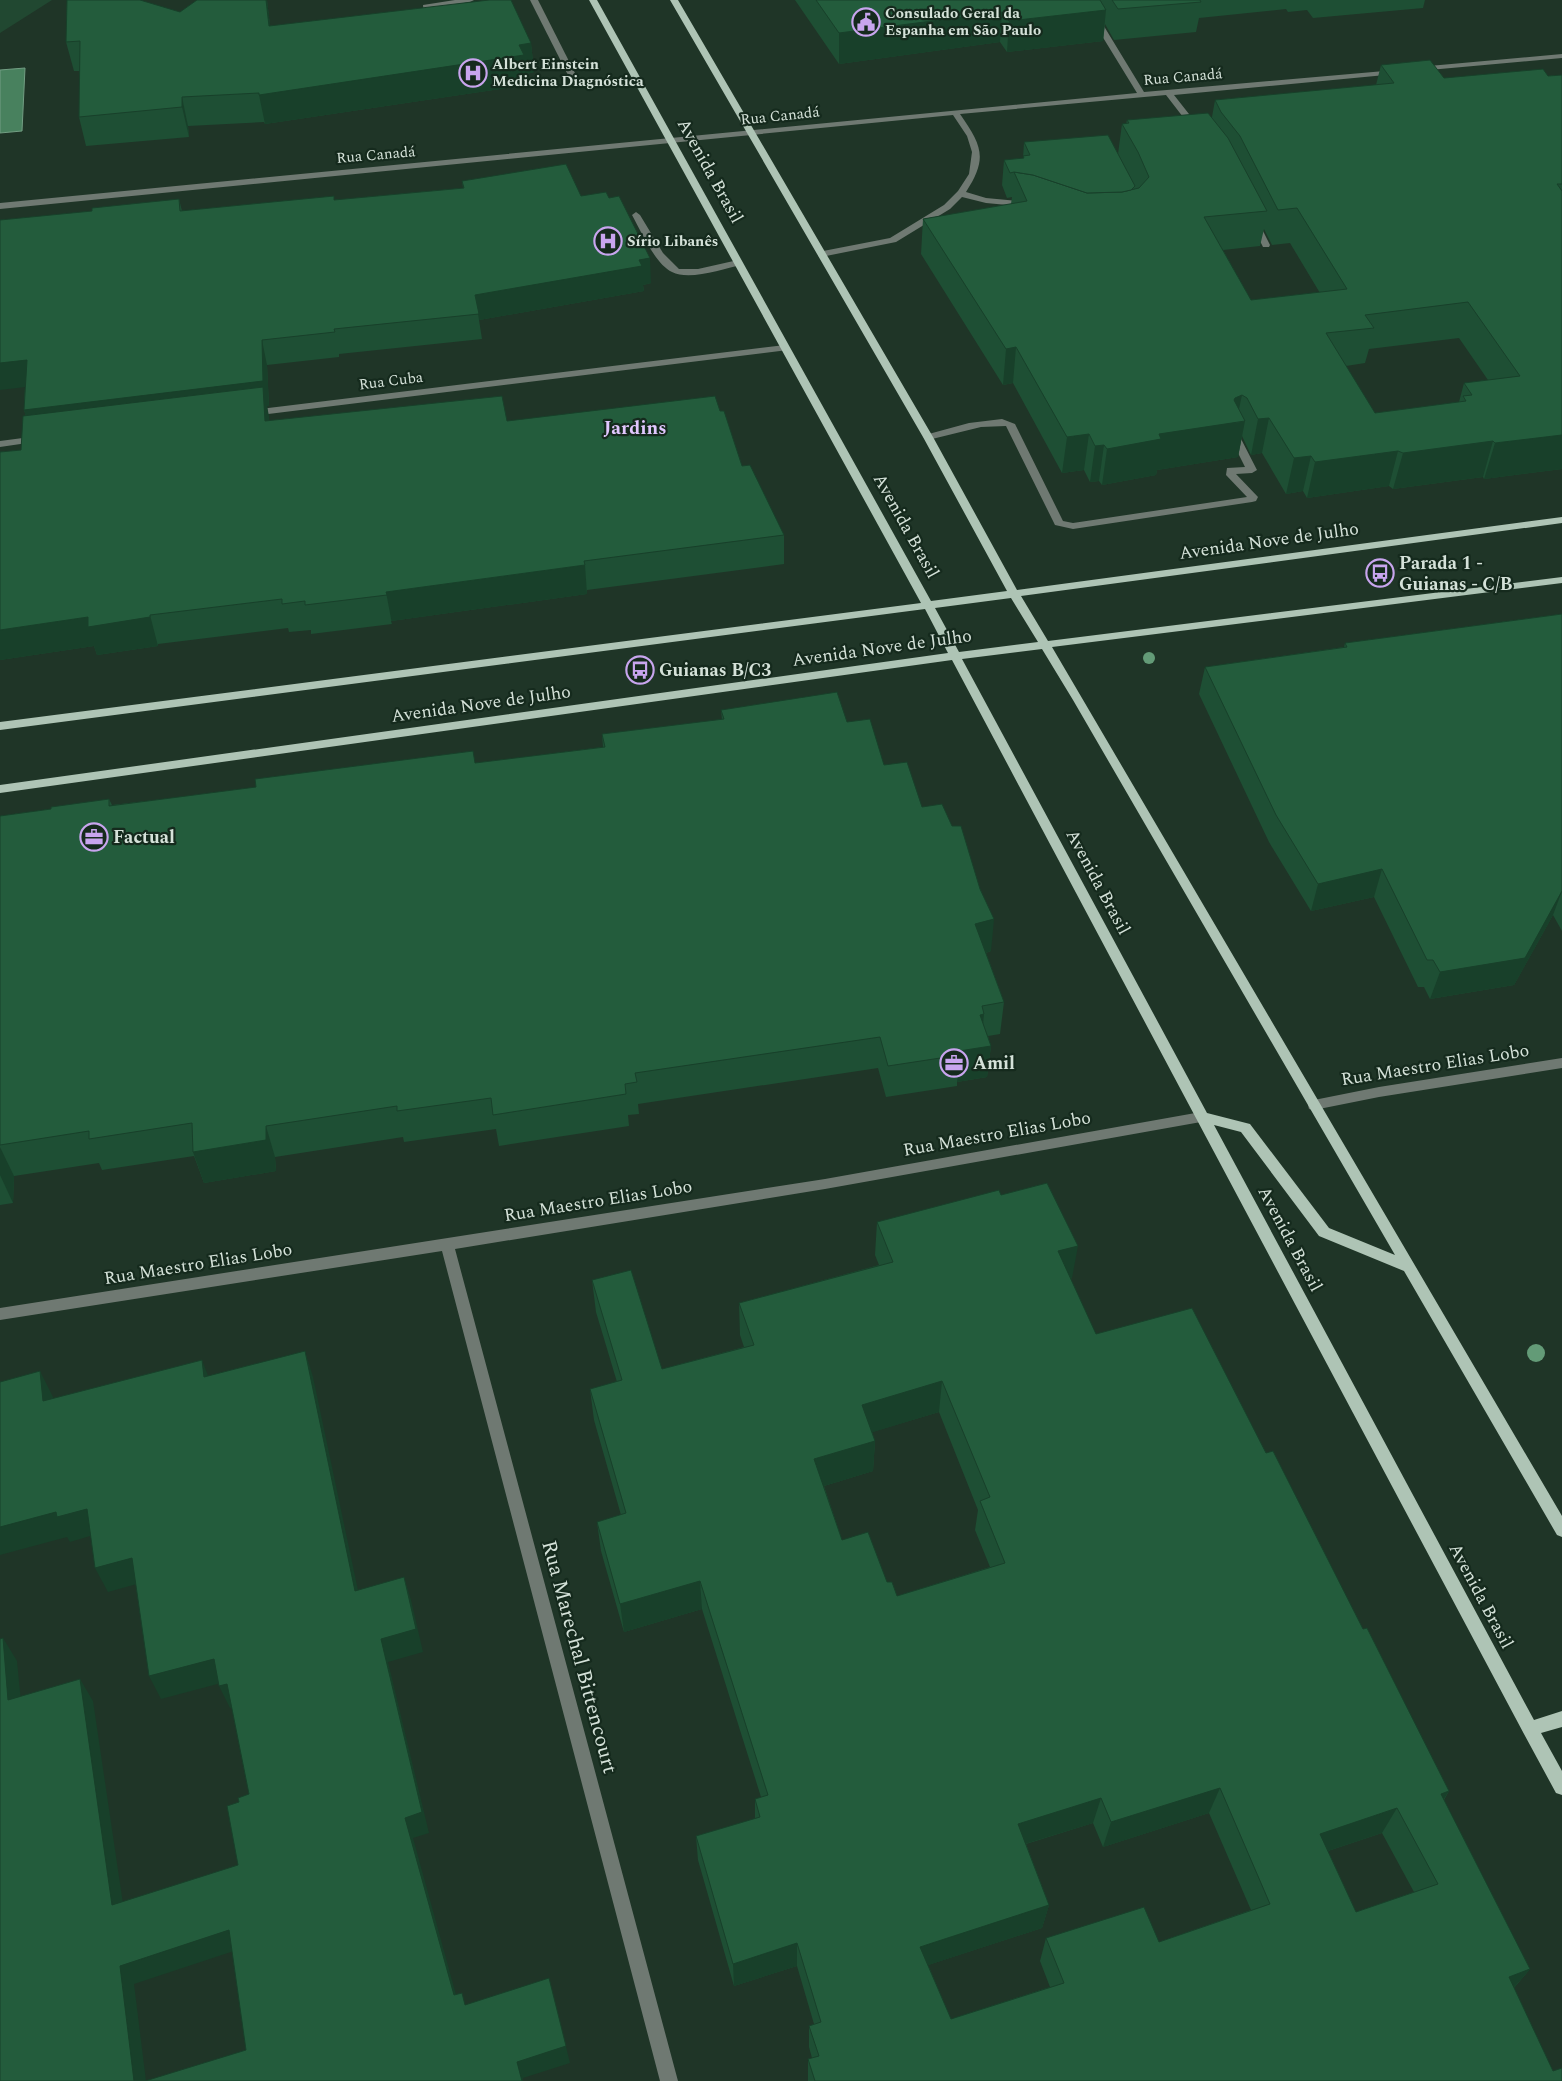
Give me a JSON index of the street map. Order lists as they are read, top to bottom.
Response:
{
  "streets": {
    "main road": ["Avenida Brasil", "Avenida Nove de Julho"],
    "street": [
      "Rua Canadá",
      "Rua Cuba",
      "Rua Maestro Elias Lobo",
      "Rua Marechal Bittencourt"
    ]
  },
  "crossings": [
    ["Rua Canadá", "Avenida Brasil"],
    ["Avenida Brasil", "Rua Cuba"],
    ["Avenida Brasil", "Avenida Nove de Julho"],
    ["Avenida Brasil", "Rua Maestro Elias Lobo"],
    ["Rua Maestro Elias Lobo", "Rua Marechal Bittencourt"]
  ],
  "districts": ["Jardins"],
  "places": {
    "public building": ["Consulado Geral da Espanha em São Paulo"],
    "hospital": ["Albert Einstein Medicina Diagnóstica", "Sírio Libanês"],
    "bus stop": ["Parada 1 - Guianas - C/B", "Guianas B/C3"],
    "office": ["Factual", "Amil"]
  }
}
